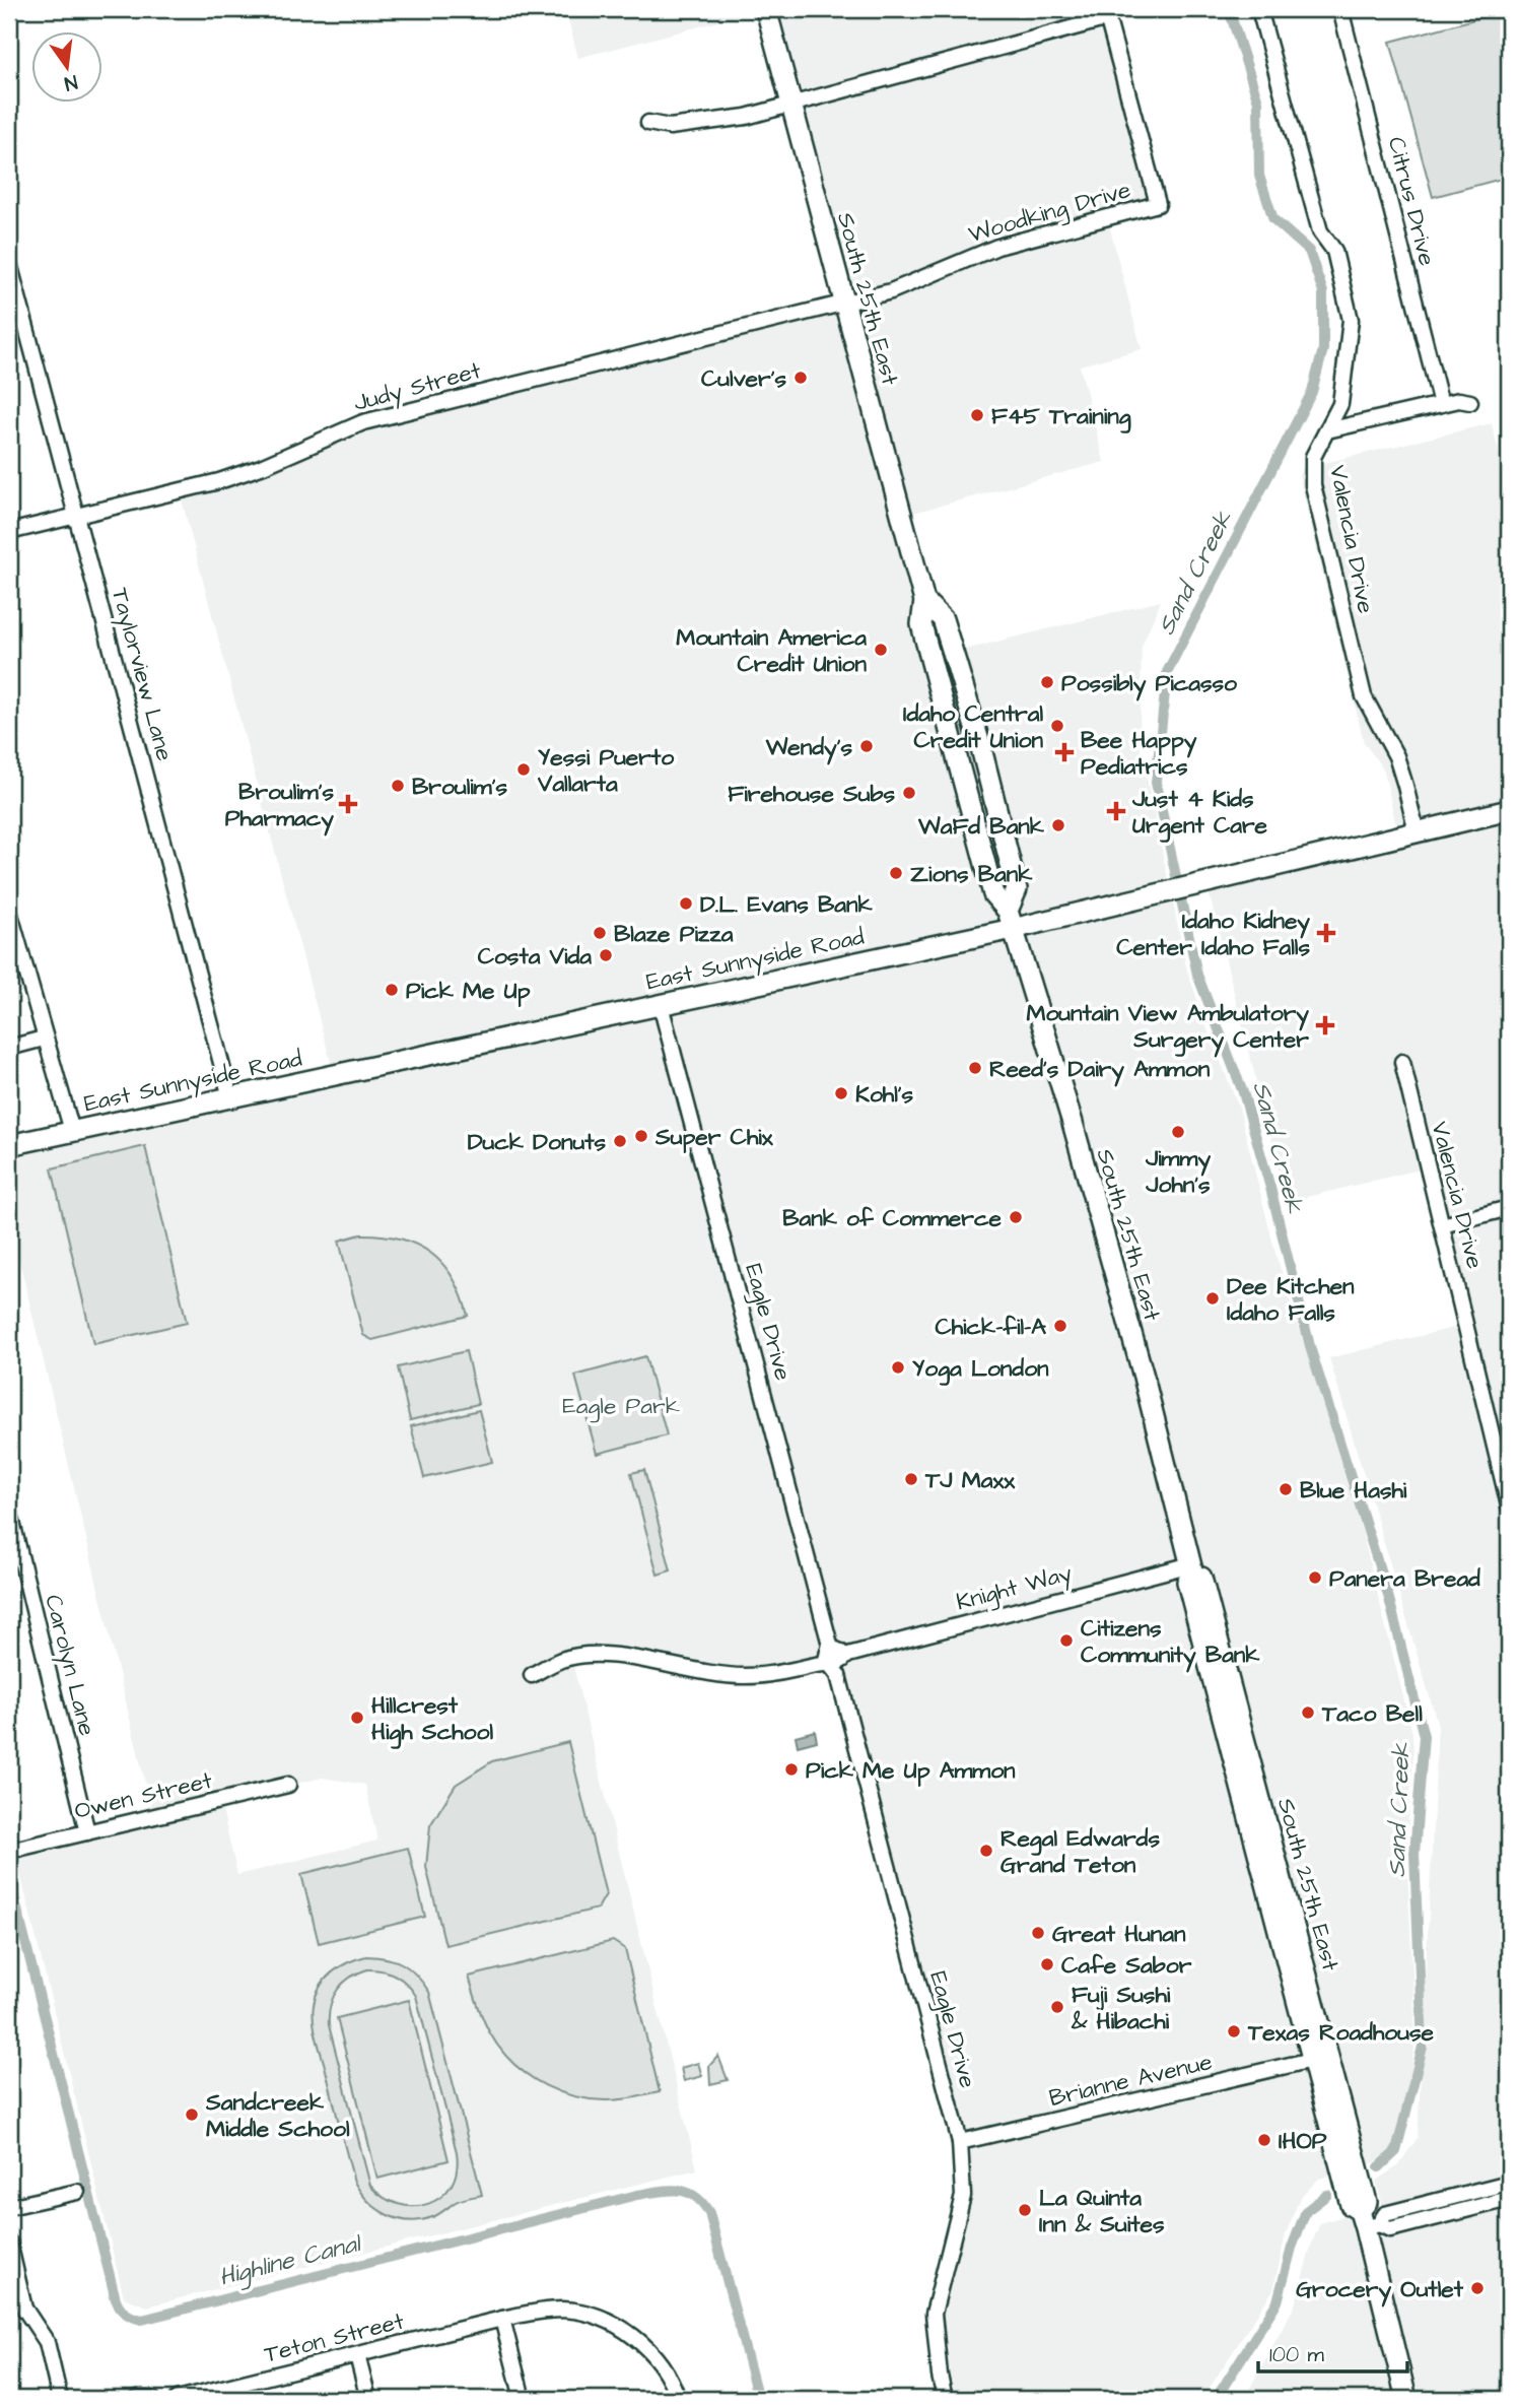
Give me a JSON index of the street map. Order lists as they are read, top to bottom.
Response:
{
  "streets": {
    "main road": ["South 25th East", "East Sunnyside Road"],
    "street": [
      "Citrus Drive",
      "Woodking Drive",
      "Judy Street",
      "Valencia Drive",
      "Taylorview Lane",
      "Eagle Drive",
      "Knight Way",
      "Carolyn Lane",
      "Owen Street",
      "Brianne Avenue",
      "Teton Street"
    ]
  },
  "crossings": [
    ["Woodking Drive", "South 25th East"],
    ["Woodking Drive", "Judy Street"],
    ["South 25th East", "Judy Street"],
    ["South 25th East", "East Sunnyside Road"],
    ["South 25th East", "Knight Way"],
    ["South 25th East", "Brianne Avenue"],
    ["Judy Street", "Taylorview Lane"],
    ["Valencia Drive", "East Sunnyside Road"],
    ["Taylorview Lane", "East Sunnyside Road"],
    ["East Sunnyside Road", "Eagle Drive"],
    ["Eagle Drive", "Knight Way"],
    ["Eagle Drive", "Brianne Avenue"],
    ["Carolyn Lane", "Owen Street"]
  ],
  "water": ["Sand Creek", "Highline Canal"],
  "parks": ["Eagle Park"],
  "places": {
    "other": [
      "Culver's",
      "F45 Training",
      "Mountain America Credit Union",
      "Possibly Picasso",
      "Idaho Central Credit Union",
      "Wendy's",
      "Yessi Puerto Vallarta",
      "Broulim's",
      "Firehouse Subs",
      "WaFd Bank",
      "Zions Bank",
      "D.L. Evans Bank",
      "Blaze Pizza",
      "Costa Vida",
      "Pick Me Up",
      "Reed's Dairy Ammon",
      "Kohl's",
      "Jimmy John's",
      "Super Chix",
      "Duck Donuts",
      "Bank of Commerce",
      "Dee Kitchen Idaho Falls",
      "Chick-fil-A",
      "Yoga London",
      "TJ Maxx",
      "Blue Hashi",
      "Panera Bread",
      "Citizens Community Bank",
      "Taco Bell",
      "Hillcrest High School",
      "Pick Me Up Ammon",
      "Regal Edwards Grand Teton",
      "Great Hunan",
      "Cafe Sabor",
      "Fuji Sushi & Hibachi",
      "Texas Roadhouse",
      "Sandcreek Middle School",
      "IHOP",
      "La Quinta Inn & Suites",
      "Grocery Outlet"
    ],
    "health": [
      "Bee Happy Pediatrics",
      "Broulim's Pharmacy",
      "Just 4 Kids Urgent Care",
      "Idaho Kidney Center Idaho Falls",
      "Mountain View Ambulatory Surgery Center"
    ]
  },
  "scale_bar": "100 m",
  "north": "bottom"
}
